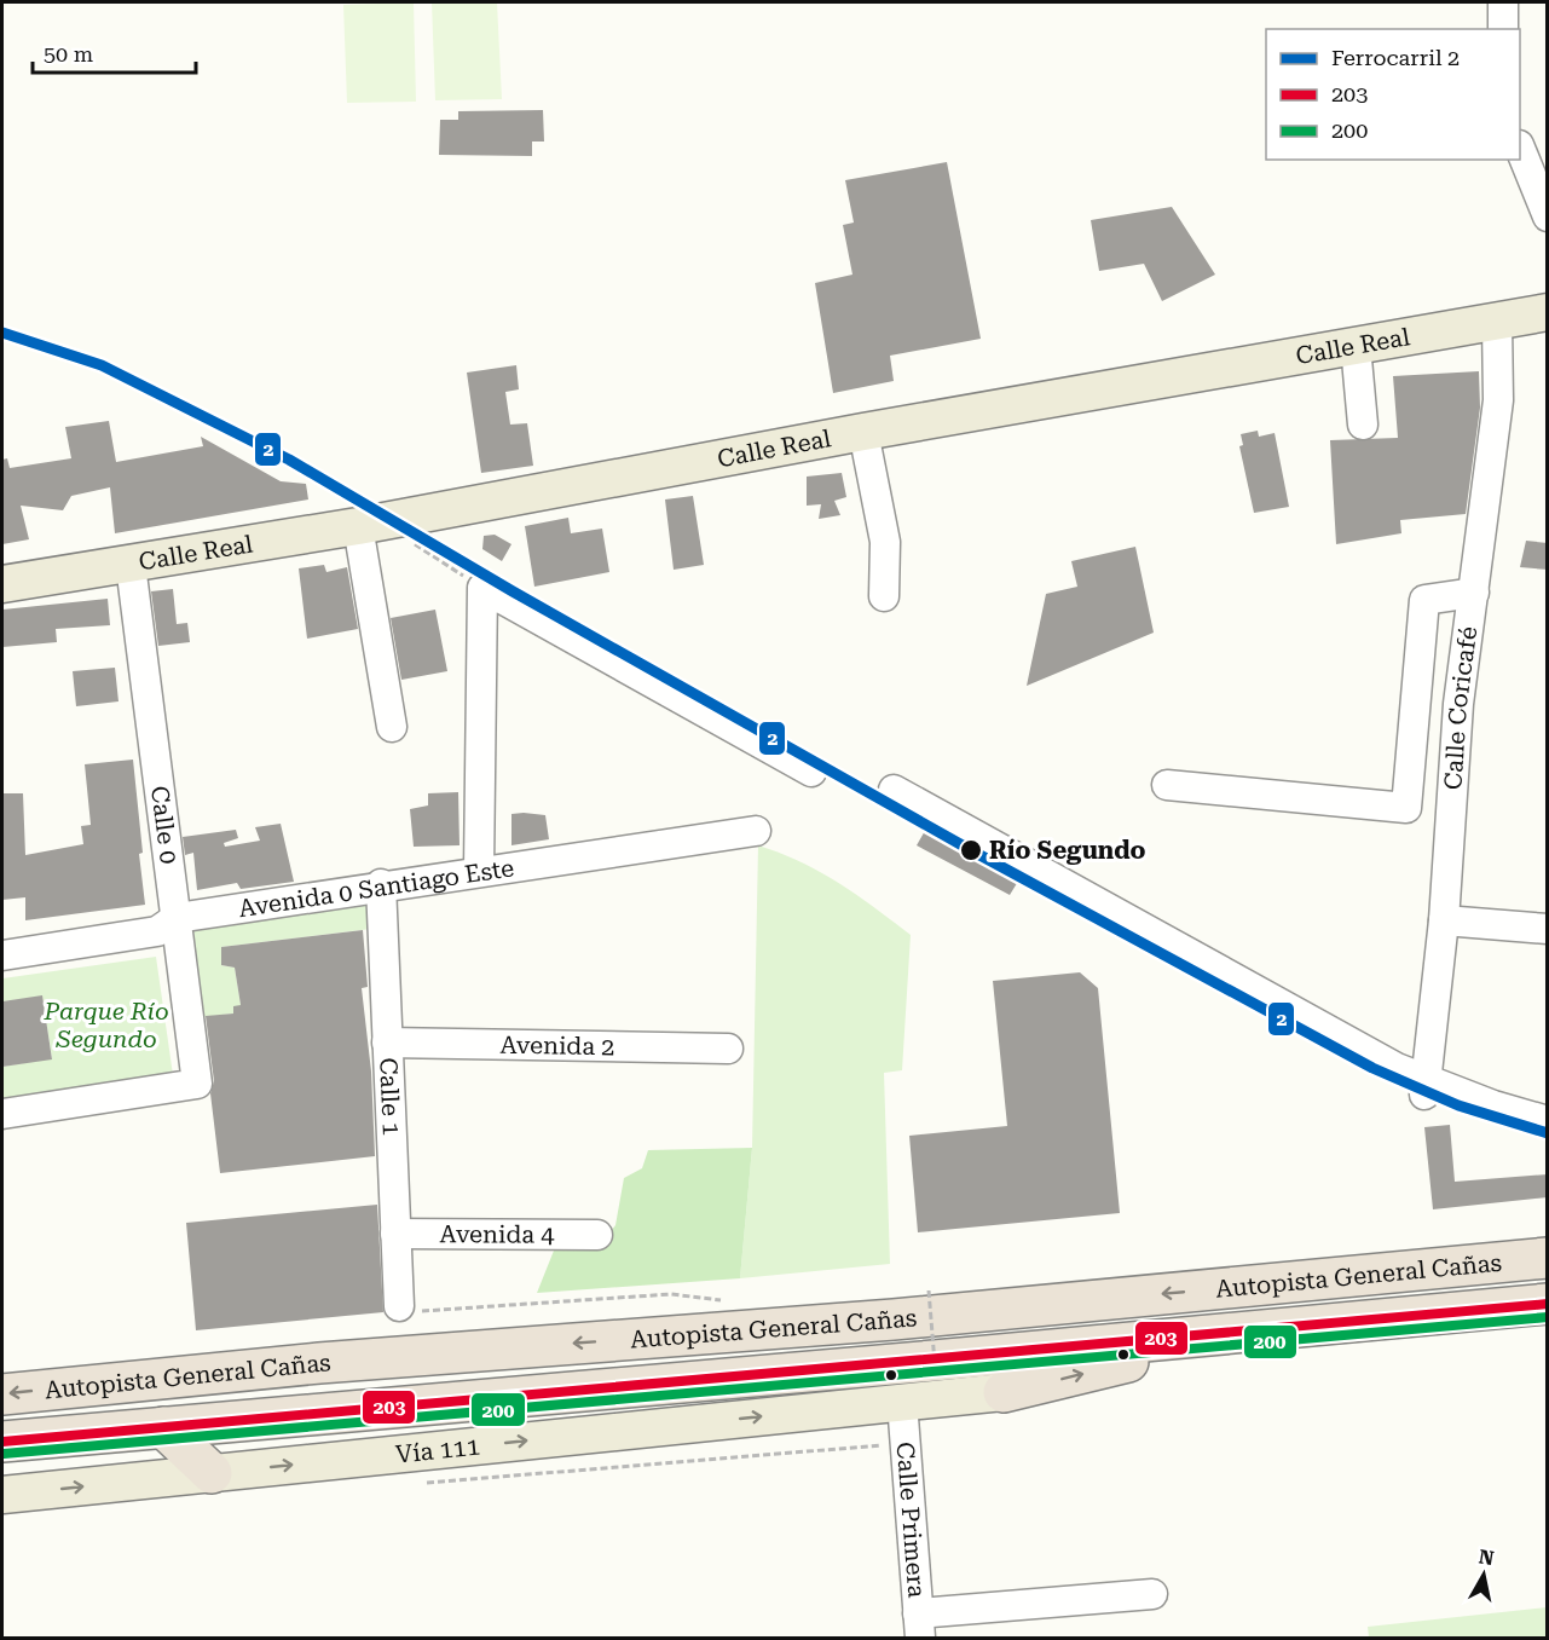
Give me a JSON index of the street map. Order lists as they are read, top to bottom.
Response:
{
  "streets": {
    "highway": ["Autopista General Cañas"],
    "main road": ["Calle Real", "Vía 111"],
    "street": [
      "Calle Coricafé",
      "Calle 0",
      "Avenida 0 Santiago Este",
      "Avenida 2",
      "Calle 1",
      "Avenida 4",
      "Calle Primera"
    ]
  },
  "crossings": [
    ["Calle Real", "Calle Coricafé"],
    ["Calle Real", "Calle 0"],
    ["Calle 0", "Avenida 0 Santiago Este"],
    ["Avenida 0 Santiago Este", "Calle 1"],
    ["Avenida 2", "Calle 1"],
    ["Calle 1", "Avenida 4"],
    ["Vía 111", "Calle Primera"]
  ],
  "one_way": ["Vía 111"],
  "parks": ["Parque Río Segundo"],
  "places": ["Río Segundo"],
  "lines": ["rail line 2", "transit line 203", "transit line 200"],
  "legend": ["Ferrocarril 2", "203", "200"],
  "scale_bar": "50 m",
  "north": "top"
}
